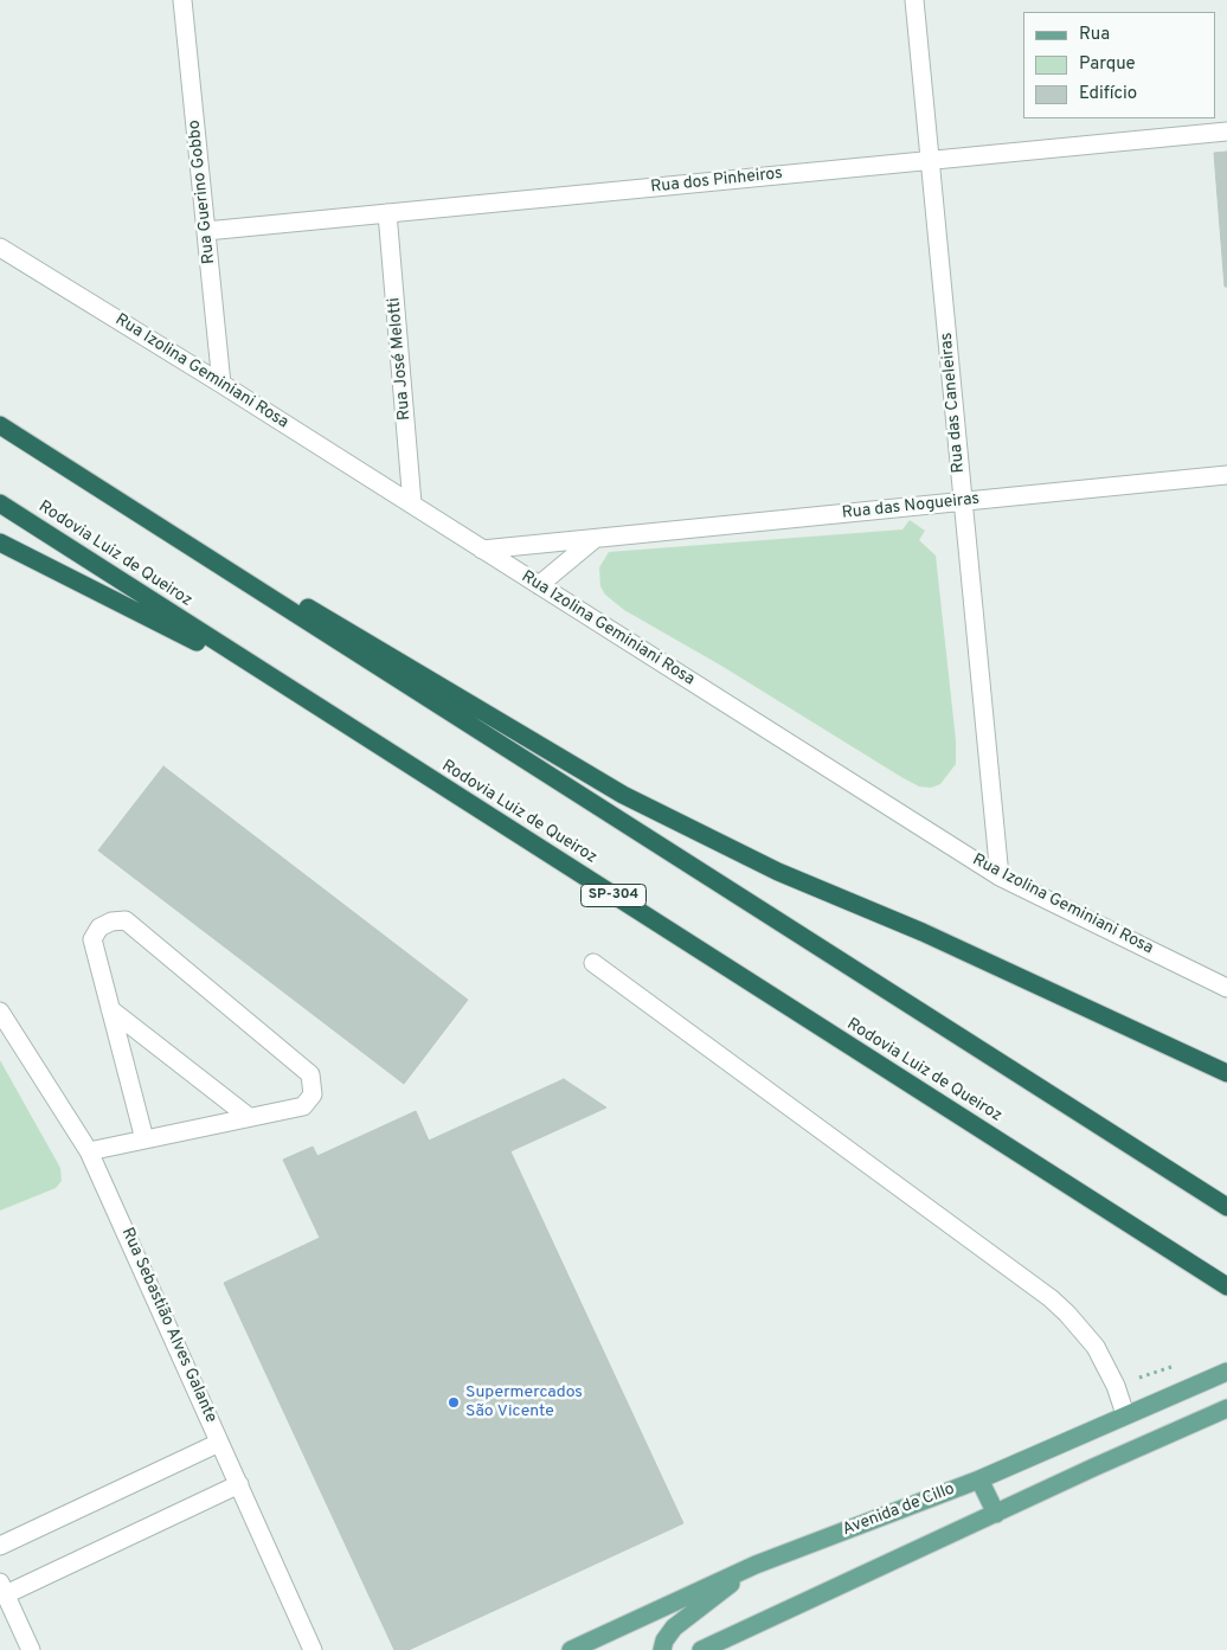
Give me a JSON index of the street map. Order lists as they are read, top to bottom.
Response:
{
  "streets": {
    "highway": ["Rodovia Luiz de Queiroz", "SP-304"],
    "main road": ["Avenida de Cillo"],
    "street": [
      "Rua dos Pinheiros",
      "Rua Guerino Gobbo",
      "Rua José Melotti",
      "Rua Izolina Geminiani Rosa",
      "Rua das Caneleiras",
      "Rua das Nogueiras",
      "Rua Sebastião Alves Galante"
    ]
  },
  "crossings": [
    ["Rua dos Pinheiros", "Rua Guerino Gobbo"],
    ["Rua dos Pinheiros", "Rua José Melotti"],
    ["Rua dos Pinheiros", "Rua das Caneleiras"],
    ["Rua Guerino Gobbo", "Rua Izolina Geminiani Rosa"],
    ["Rua José Melotti", "Rua Izolina Geminiani Rosa"],
    ["Rua Izolina Geminiani Rosa", "Rua das Caneleiras"],
    ["Rua Izolina Geminiani Rosa", "Rua das Nogueiras"],
    ["Rua das Caneleiras", "Rua das Nogueiras"]
  ],
  "places": ["Supermercados São Vicente"],
  "legend": ["Rua", "Parque", "Edifício"]
}
